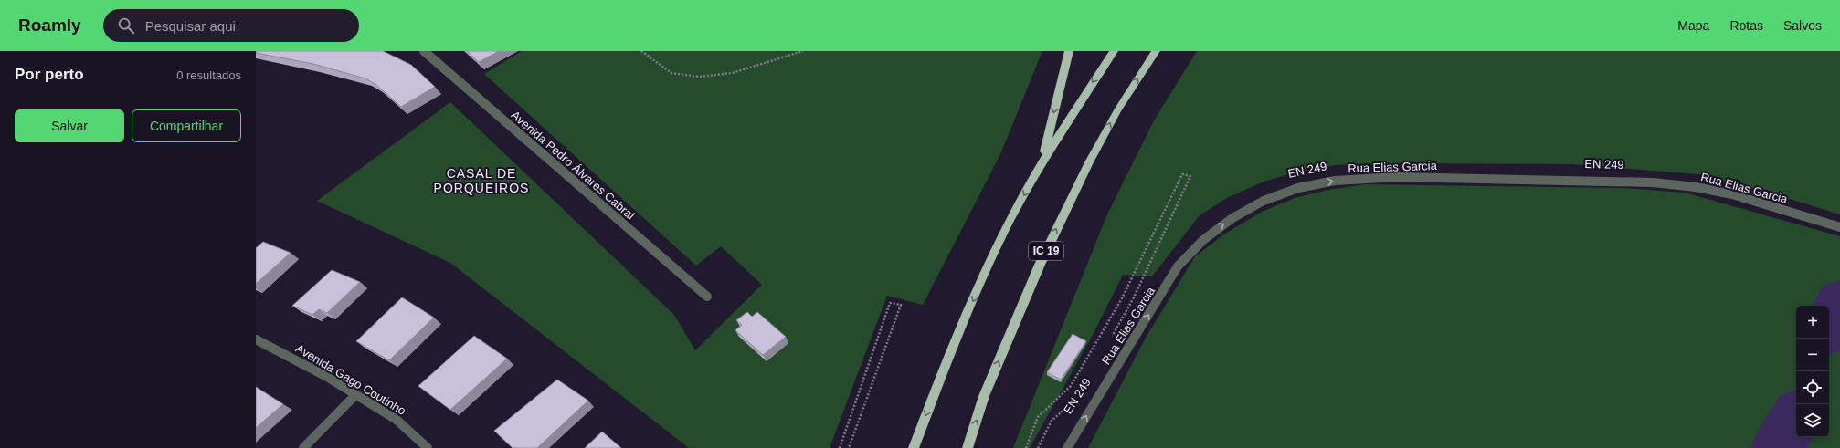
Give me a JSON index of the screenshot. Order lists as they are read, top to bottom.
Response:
{
  "streets": {
    "highway": ["IC 19"],
    "street": [
      "EN 249",
      "Avenida Pedro Álvares Cabral",
      "Rua Elias Garcia",
      "Avenida Gago Coutinho"
    ]
  },
  "one_way": ["Rua Elias Garcia"],
  "districts": ["CASAL DE PORQUEIROS"],
  "page": {
    "header": "Roamly",
    "search": "Pesquisar aqui",
    "nav": ["Mapa", "Rotas", "Salvos"],
    "heading": ["Por perto", "0 resultados"],
    "buttons": ["Salvar", "Compartilhar"],
    "map_buttons": ["+", "−"]
  }
}
